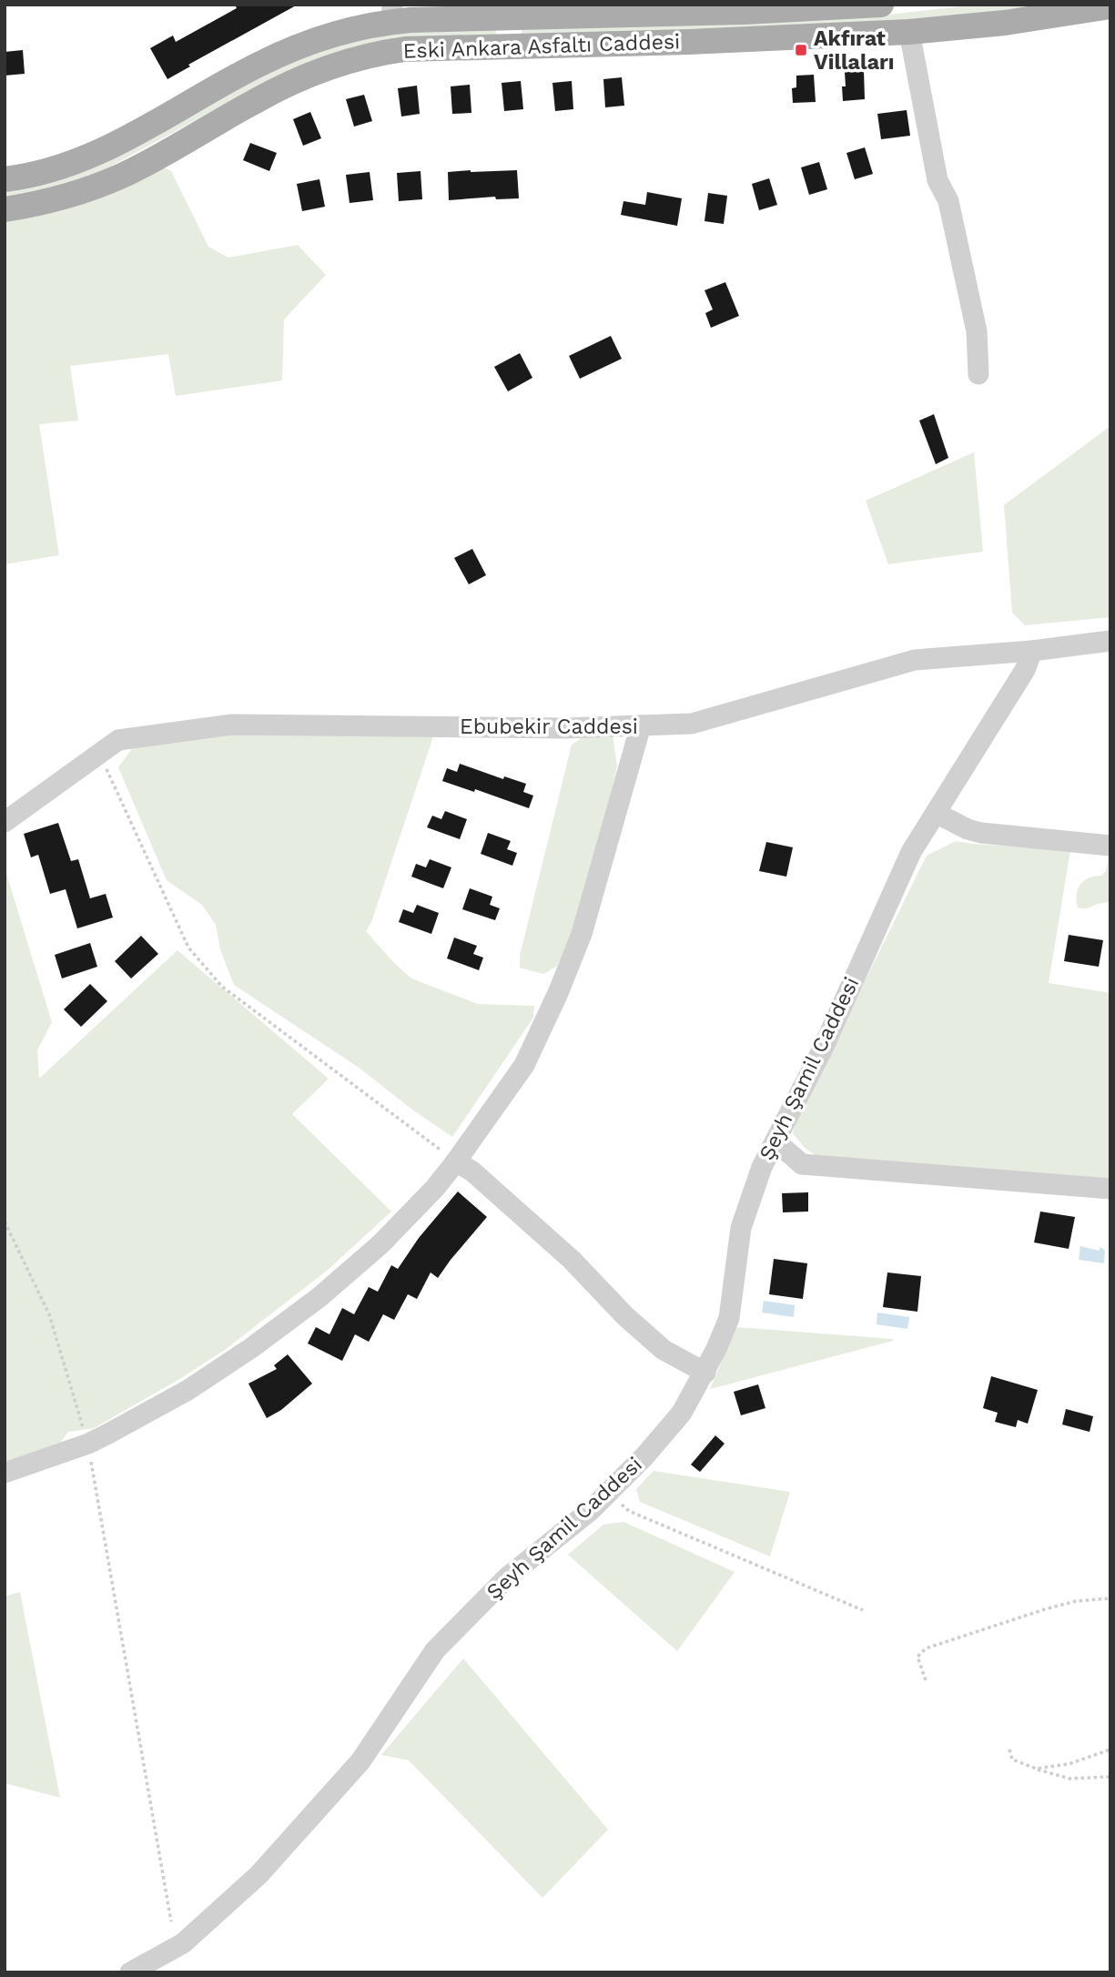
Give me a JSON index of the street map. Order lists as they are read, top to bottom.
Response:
{
  "streets": {
    "main road": ["Eski Ankara Asfaltı Caddesi"],
    "street": ["Ebubekir Caddesi", "Şeyh Şamil Caddesi"]
  },
  "crossings": [
    ["Ebubekir Caddesi", "Şeyh Şamil Caddesi"]
  ],
  "places": {
    "transit": ["Akfırat Villaları"]
  }
}
